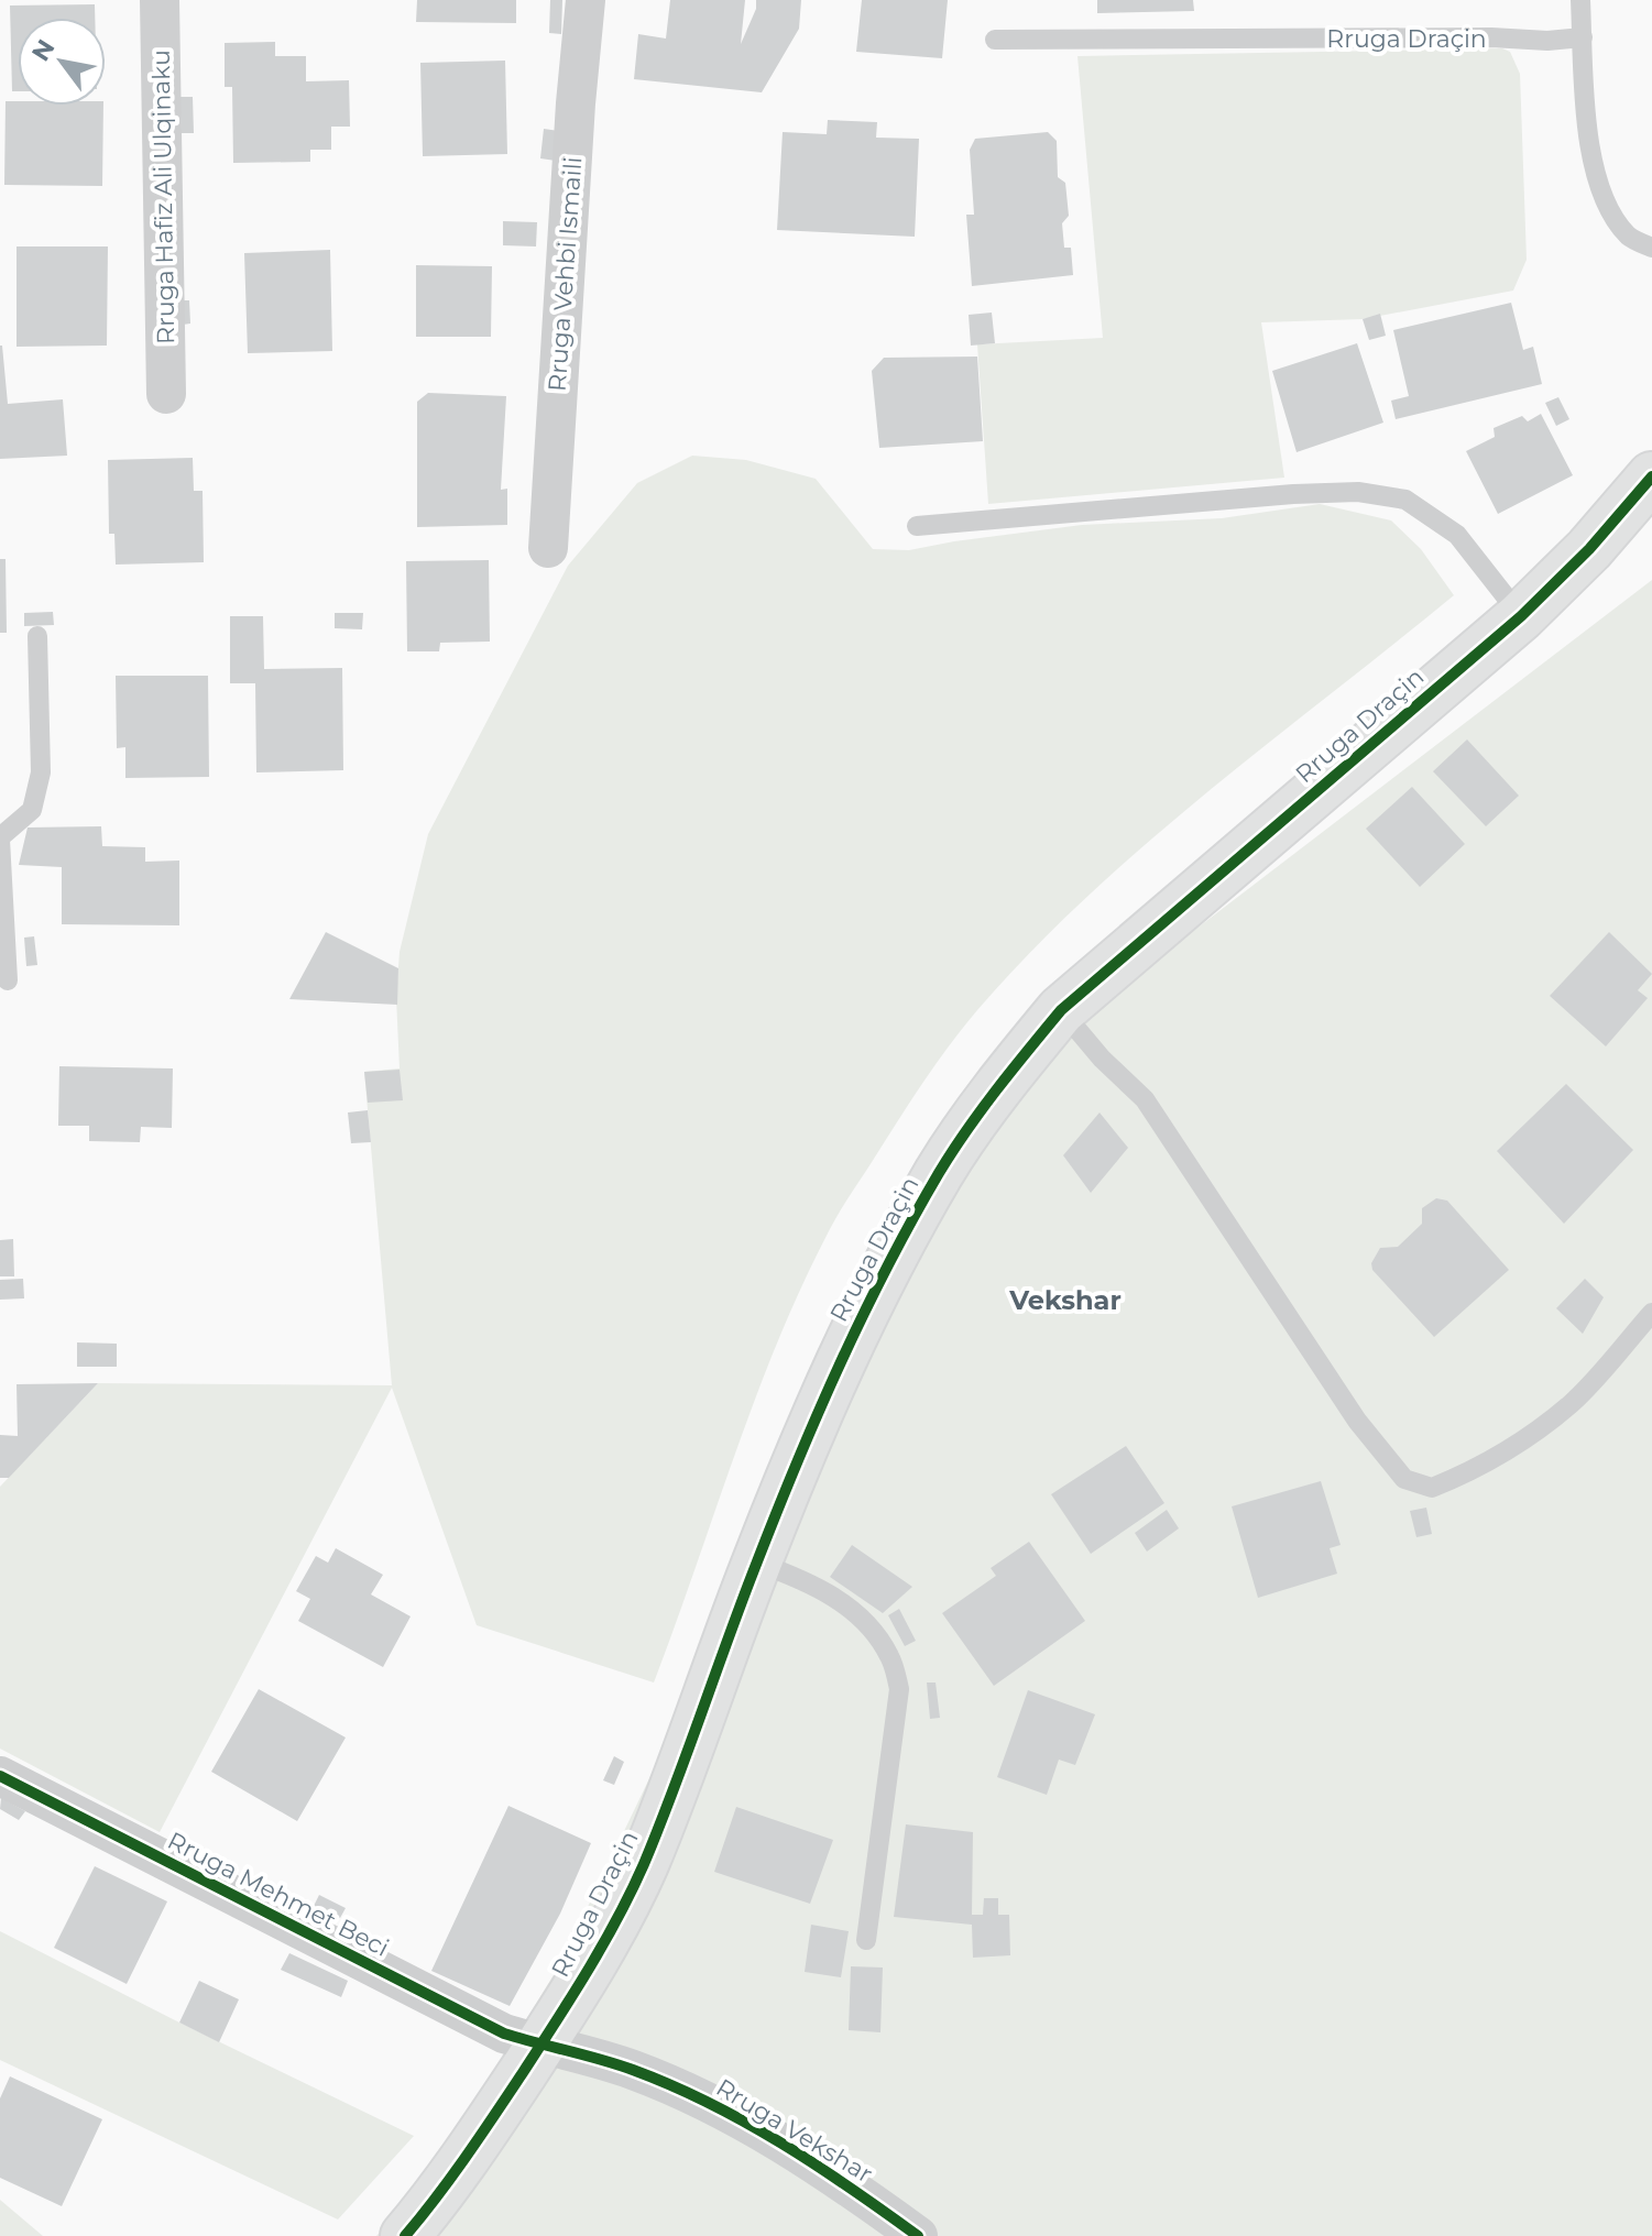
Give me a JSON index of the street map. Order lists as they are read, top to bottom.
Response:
{
  "streets": {
    "main road": ["Rruga Draçin"],
    "street": [
      "Rruga Hafiz Ali Ulqinaku",
      "Rruga Vehbi Ismaili",
      "Rruga Mehmet Beci",
      "Rruga Vekshar"
    ]
  },
  "crossings": [
    ["Rruga Draçin", "Rruga Mehmet Beci"],
    ["Rruga Draçin", "Rruga Vekshar"],
    ["Rruga Mehmet Beci", "Rruga Vekshar"]
  ],
  "districts": ["Vekshar"],
  "north": "top left"
}
